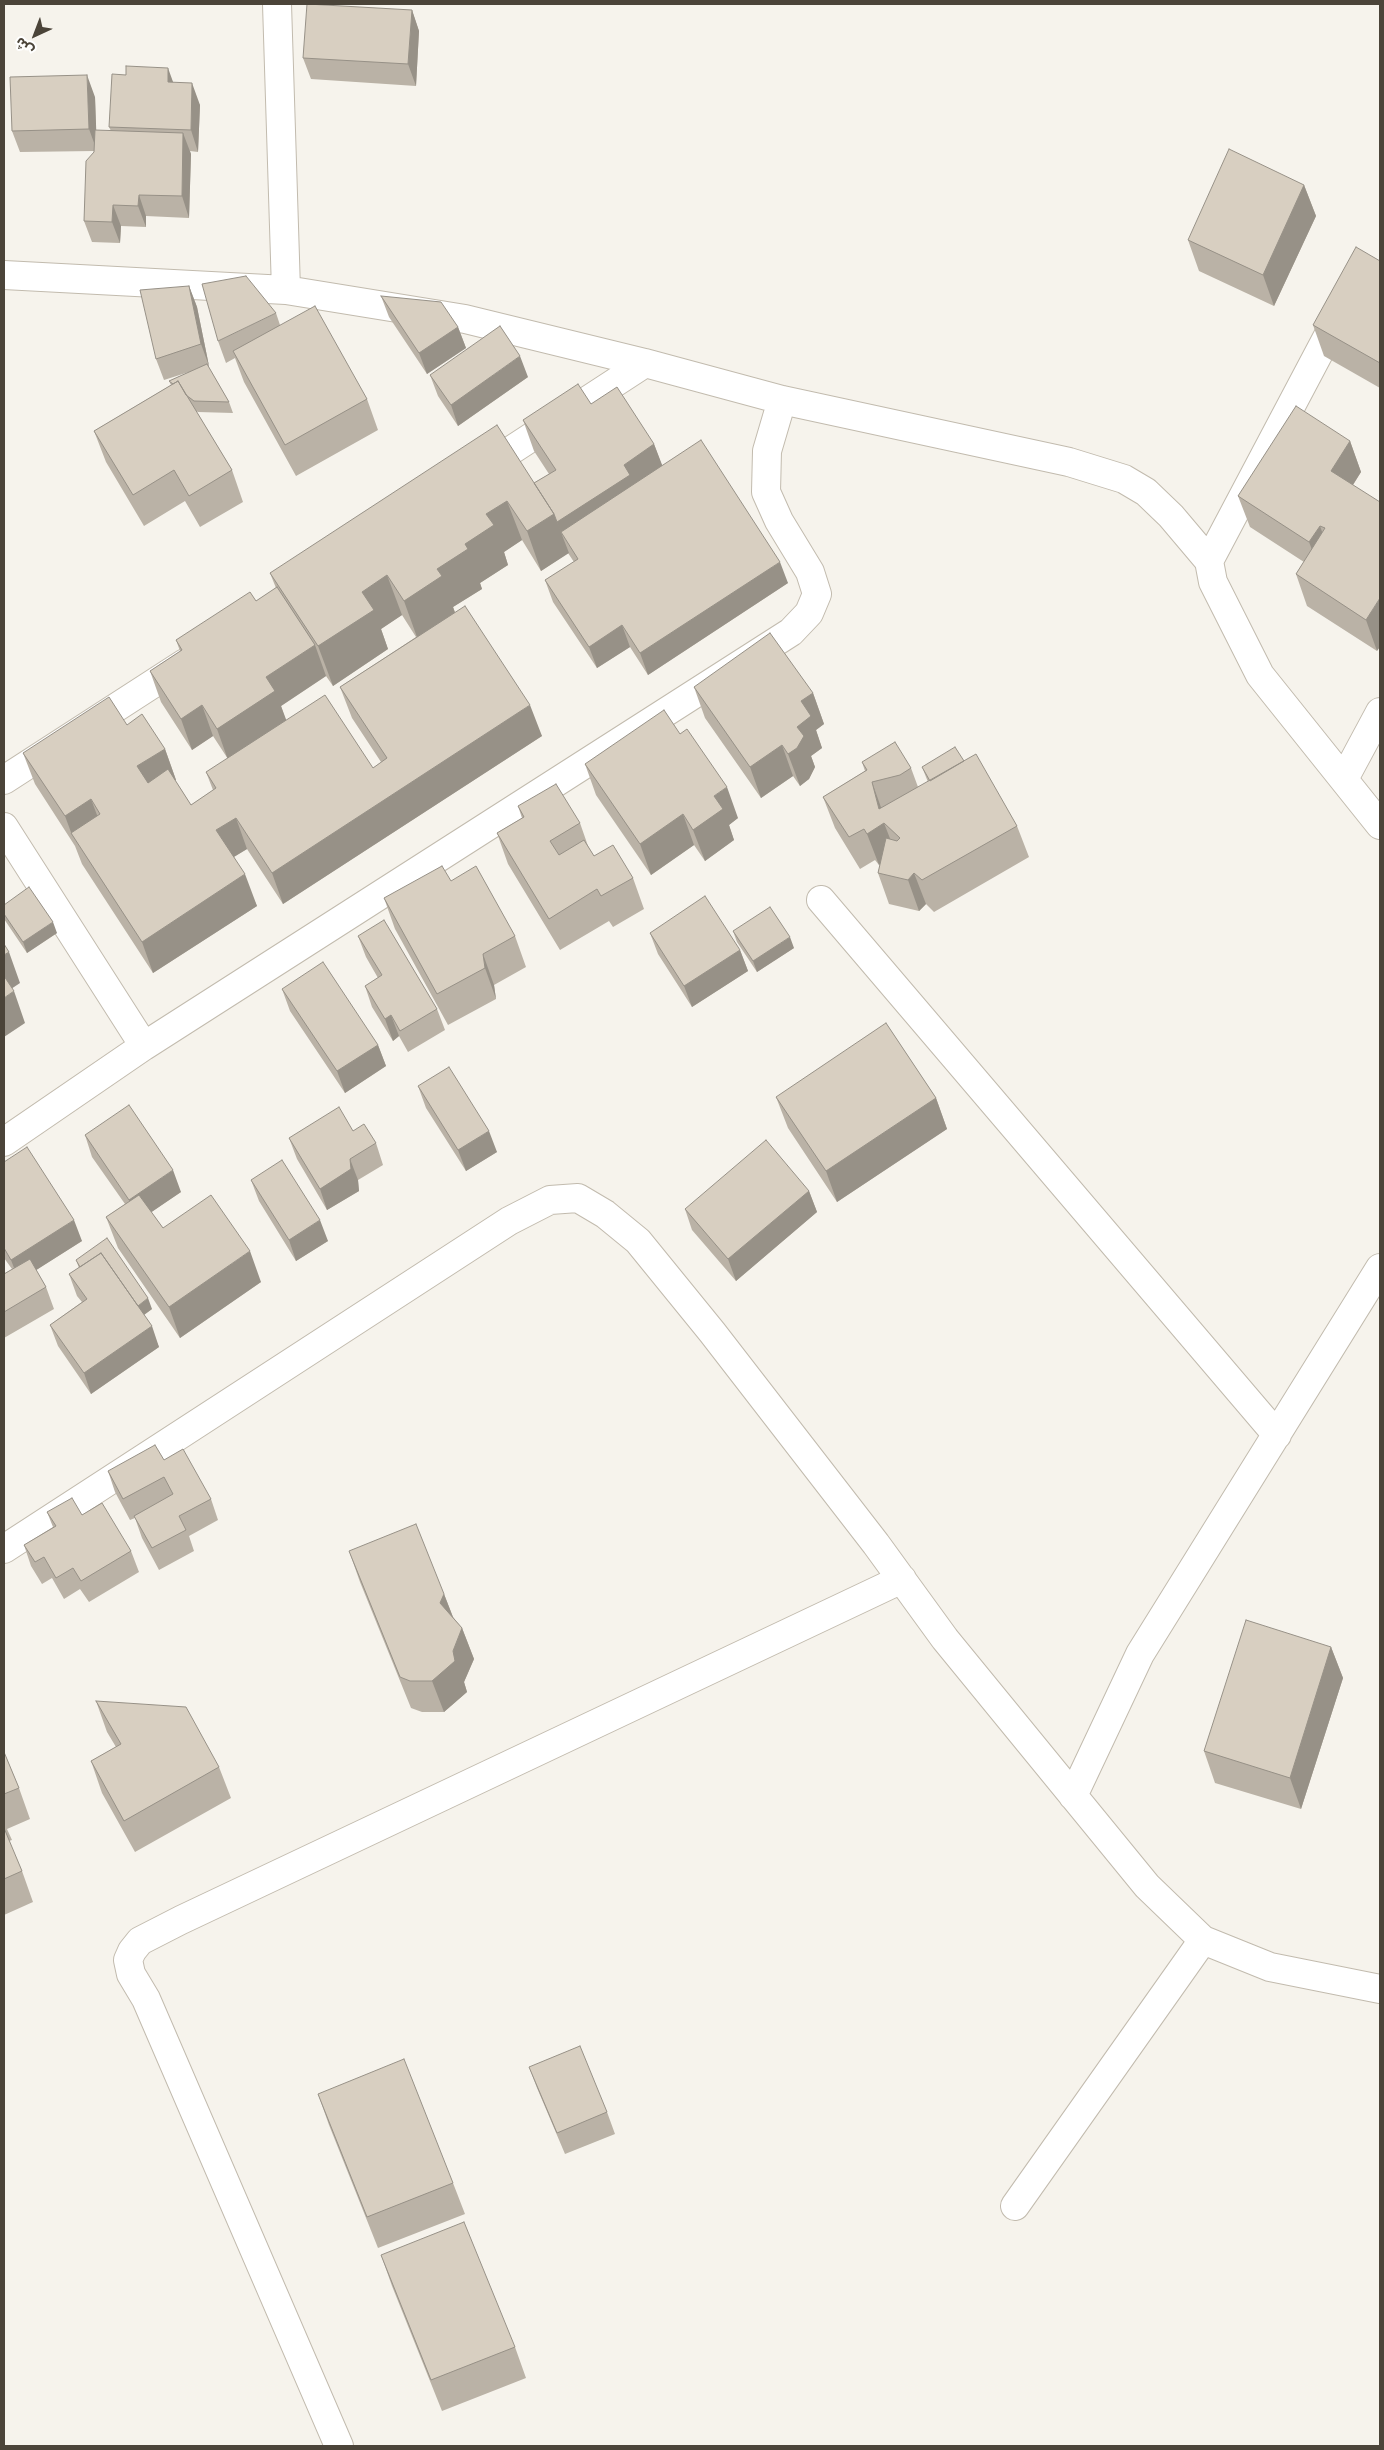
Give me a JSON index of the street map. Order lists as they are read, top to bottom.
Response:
{
  "north": "bottom left"
}
